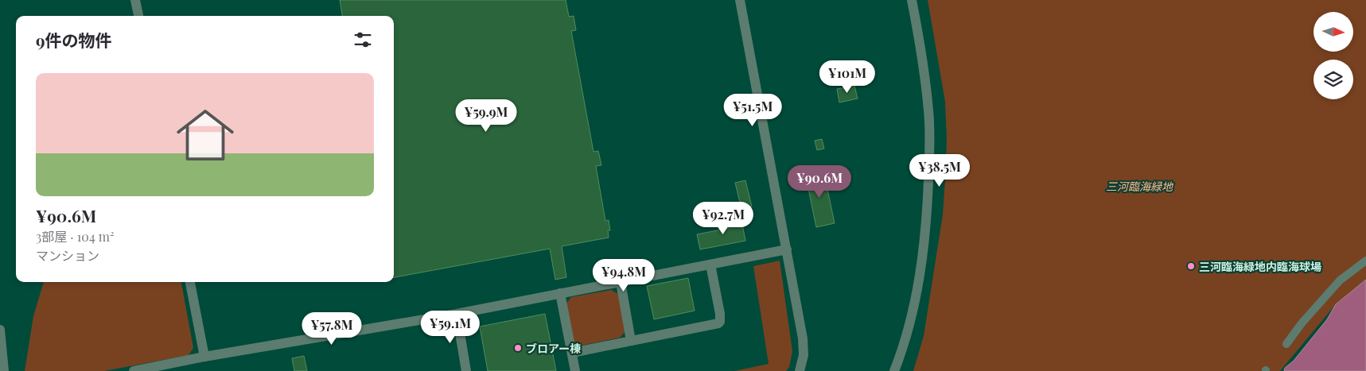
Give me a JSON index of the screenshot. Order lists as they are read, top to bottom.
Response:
{
  "parks": ["三河臨海緑地"],
  "places": ["三河臨海緑地内臨海球場", "ブロアー棟"],
  "north": "right",
  "page": {
    "heading": "9件の物件",
    "price": [
      "¥101M",
      "¥51.5M",
      "¥59.9M",
      "¥38.5M",
      "¥90.6M",
      "¥92.7M",
      "¥94.8M",
      "¥59.1M",
      "¥57.8M"
    ],
    "list": [
      {
        "name": "¥90.6M",
        "note": "3部屋 · 104 m² · マンション"
      }
    ]
  }
}
